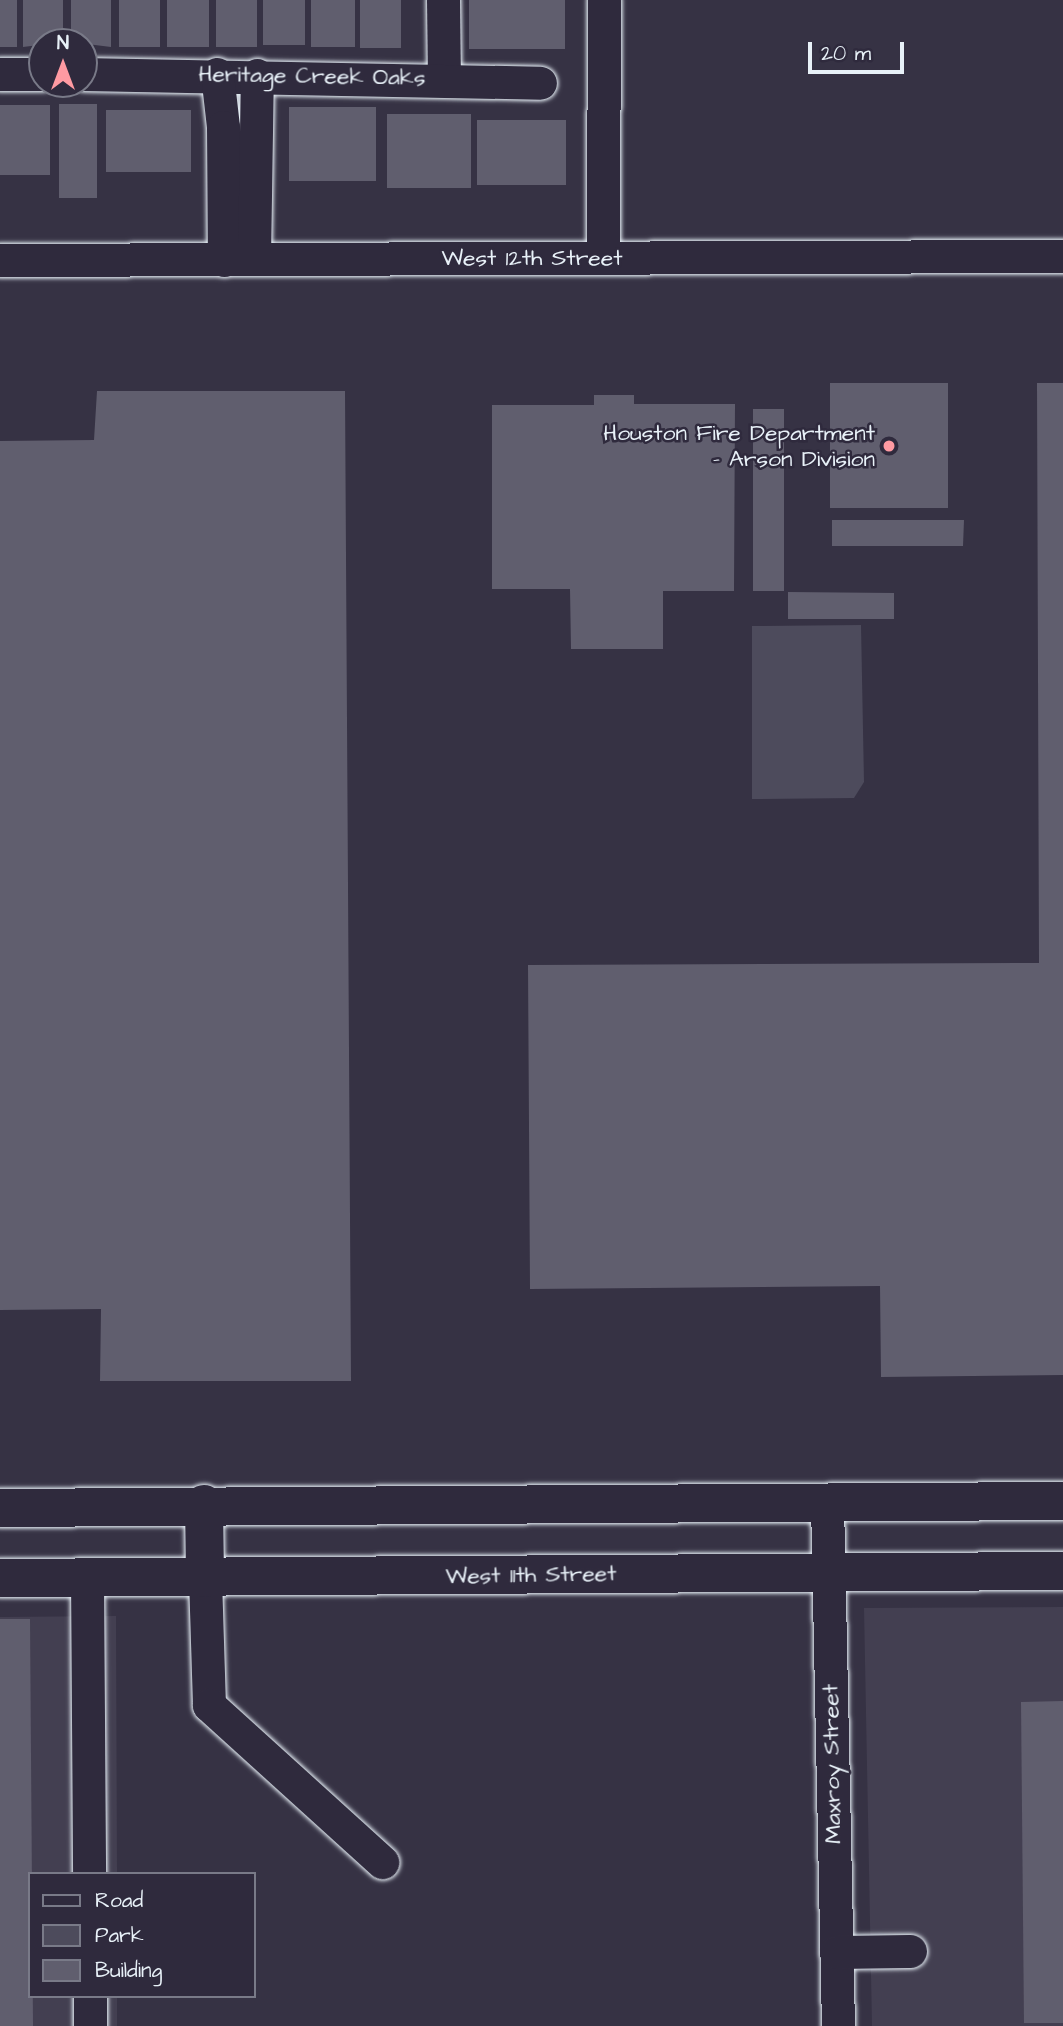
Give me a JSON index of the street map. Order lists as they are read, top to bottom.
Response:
{
  "streets": {
    "main road": ["West 11th Street"],
    "street": ["Heritage Creek Oaks", "West 12th Street", "Maxroy Street"]
  },
  "crossings": [
    ["West 11th Street", "Maxroy Street"]
  ],
  "places": ["Houston Fire Department - Arson Division"],
  "legend": ["Road", "Park", "Building"],
  "scale_bar": "20 m",
  "north": "top"
}
